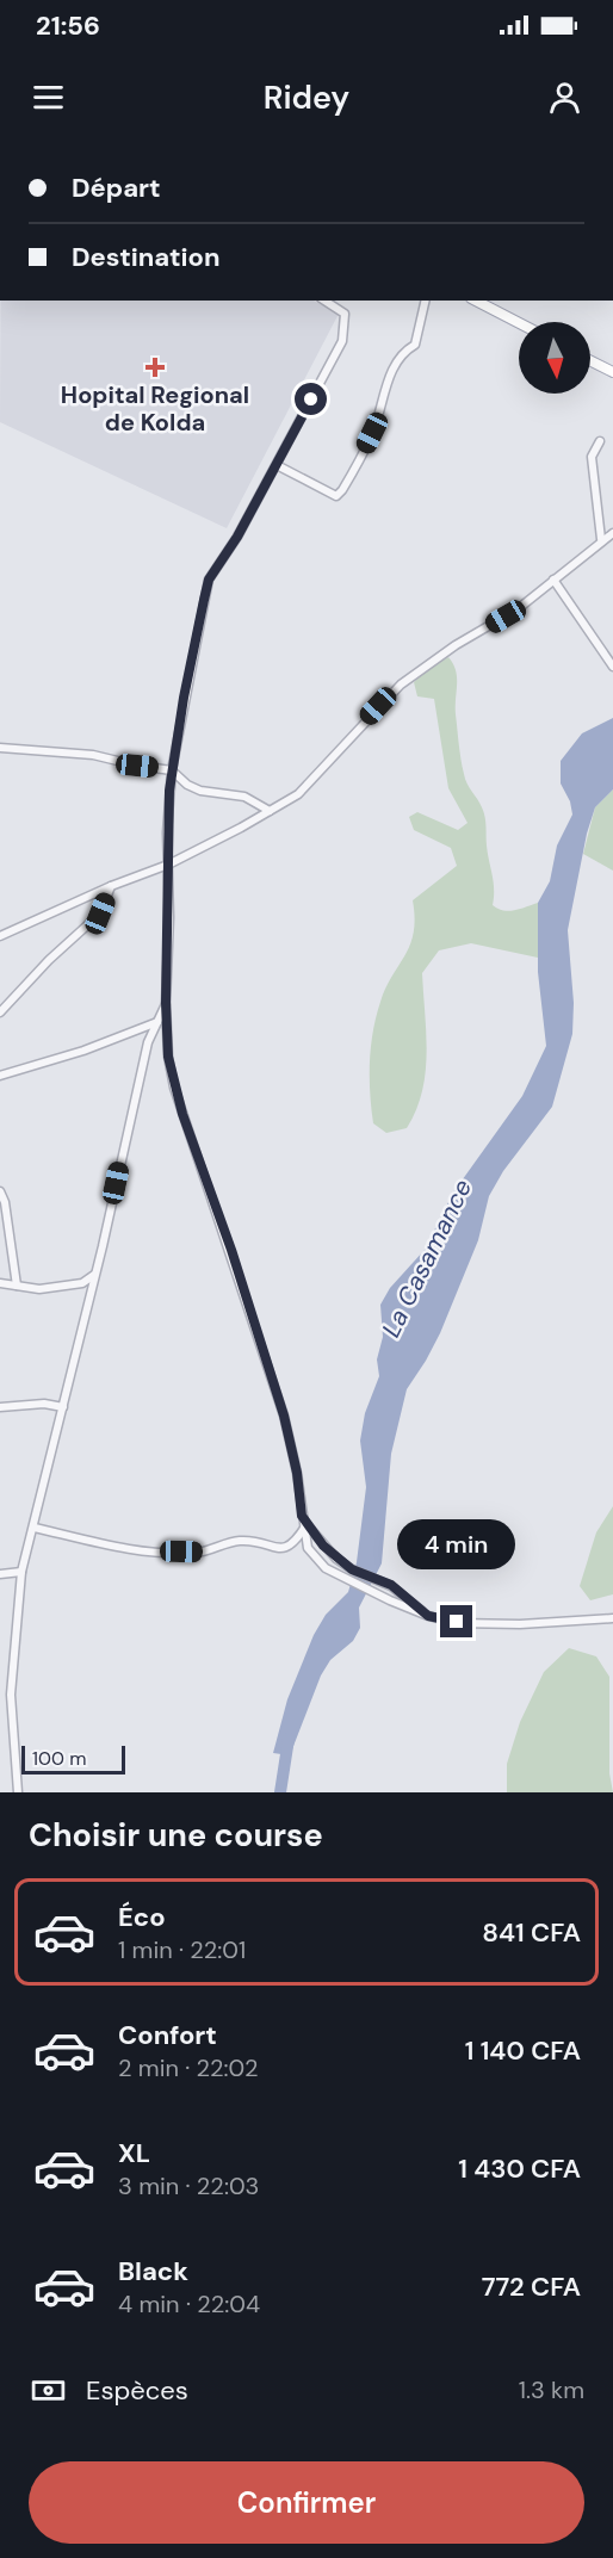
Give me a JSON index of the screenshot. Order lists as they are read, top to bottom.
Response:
{
  "water": ["La Casamance"],
  "places": {
    "health": ["Hopital Regional de Kolda"]
  },
  "scale_bar": "100 m",
  "north": "bottom",
  "page": {
    "status": "21:56",
    "header": "Ridey",
    "banner": ["Départ", "Destination"],
    "bubble": "4 min",
    "scale": "100 m",
    "heading": "Choisir une course",
    "list": [
      {
        "name": "Éco",
        "note": "1 min · 22:01",
        "value": "841 CFA"
      },
      {
        "name": "Confort",
        "note": "2 min · 22:02",
        "value": "1 140 CFA"
      },
      {
        "name": "XL",
        "note": "3 min · 22:03",
        "value": "1 430 CFA"
      },
      {
        "name": "Black",
        "note": "4 min · 22:04",
        "value": "772 CFA"
      }
    ],
    "pay": ["Espèces", "1.3 km"],
    "buttons": "Confirmer"
  }
}
